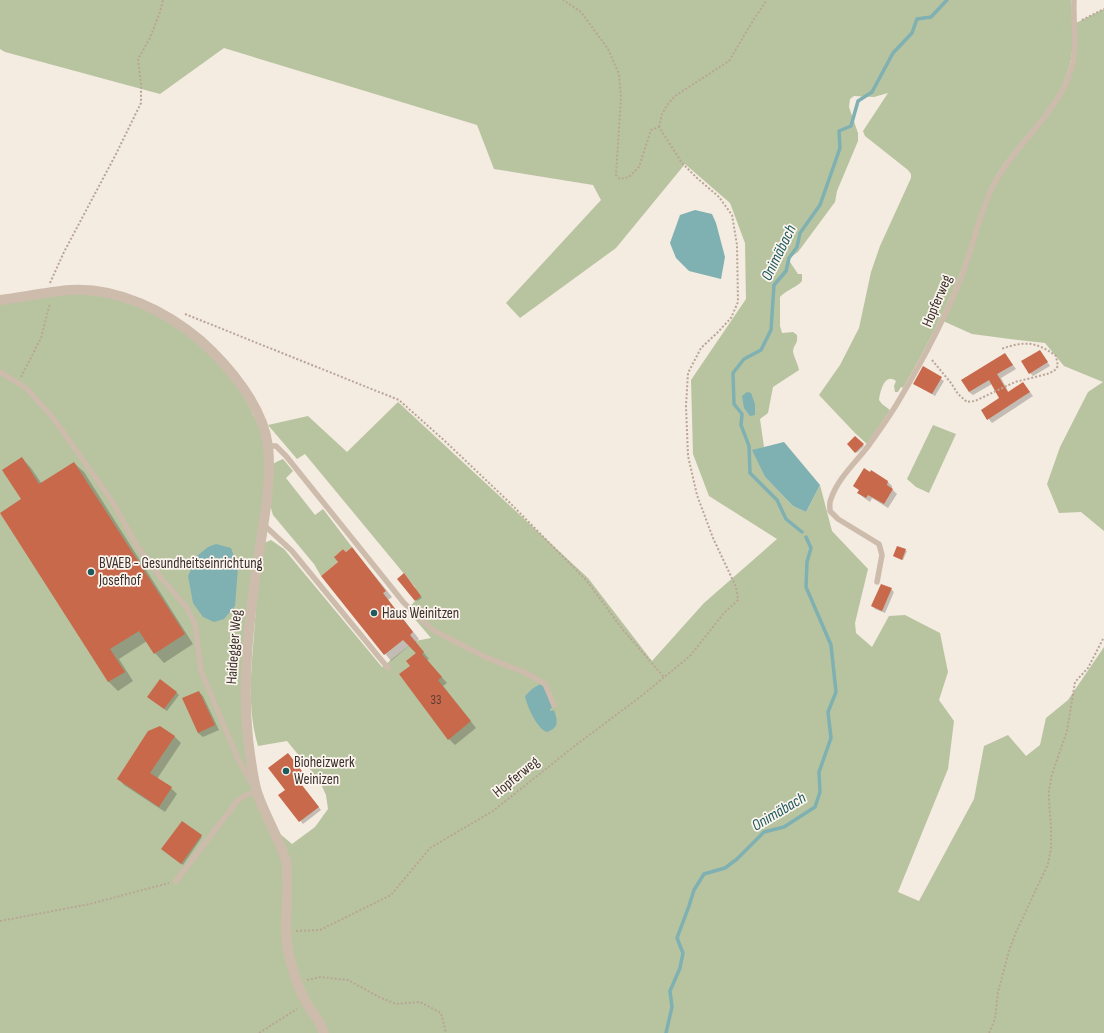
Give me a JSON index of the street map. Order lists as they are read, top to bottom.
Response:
{
  "streets": {
    "street": ["Haidegger Weg"],
    "lane": ["Hopferweg"]
  },
  "crossings": [
    ["Hopferweg", "Haidegger Weg"]
  ],
  "water": ["Onimäbach"],
  "places": ["BVAEB - Gesundheitseinrichtung Josefhof", "Haus Weinitzen", "Bioheizwerk Weinizen"],
  "house_numbers": ["33"]
}
